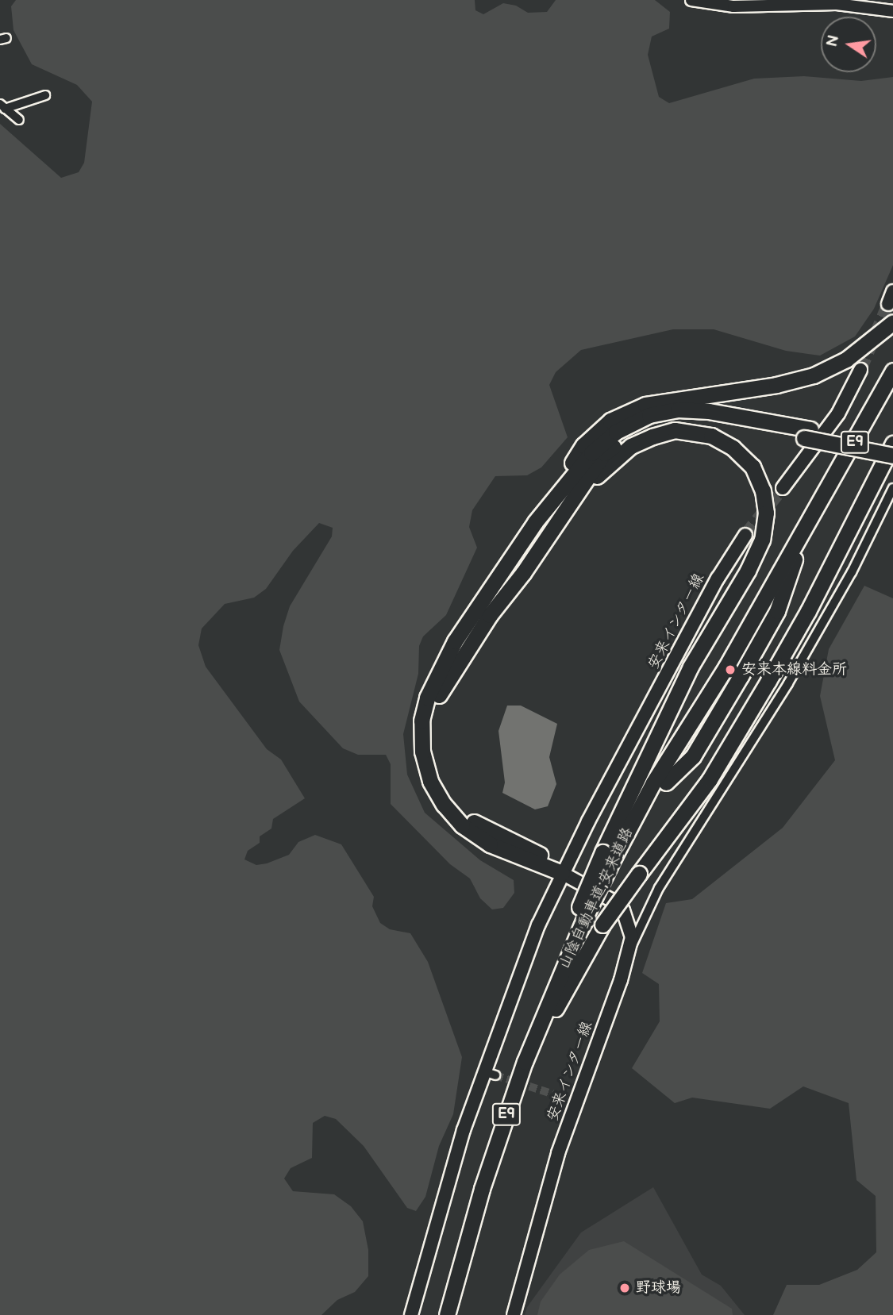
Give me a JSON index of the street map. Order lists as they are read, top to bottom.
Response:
{
  "streets": {
    "highway": ["E9", "山陰自動車道;安来道路"],
    "main road": ["安来インター線"]
  },
  "crossings": [
    ["E9", "山陰自動車道;安来道路"]
  ],
  "places": ["安来本線料金所", "野球場"],
  "north": "left"
}
